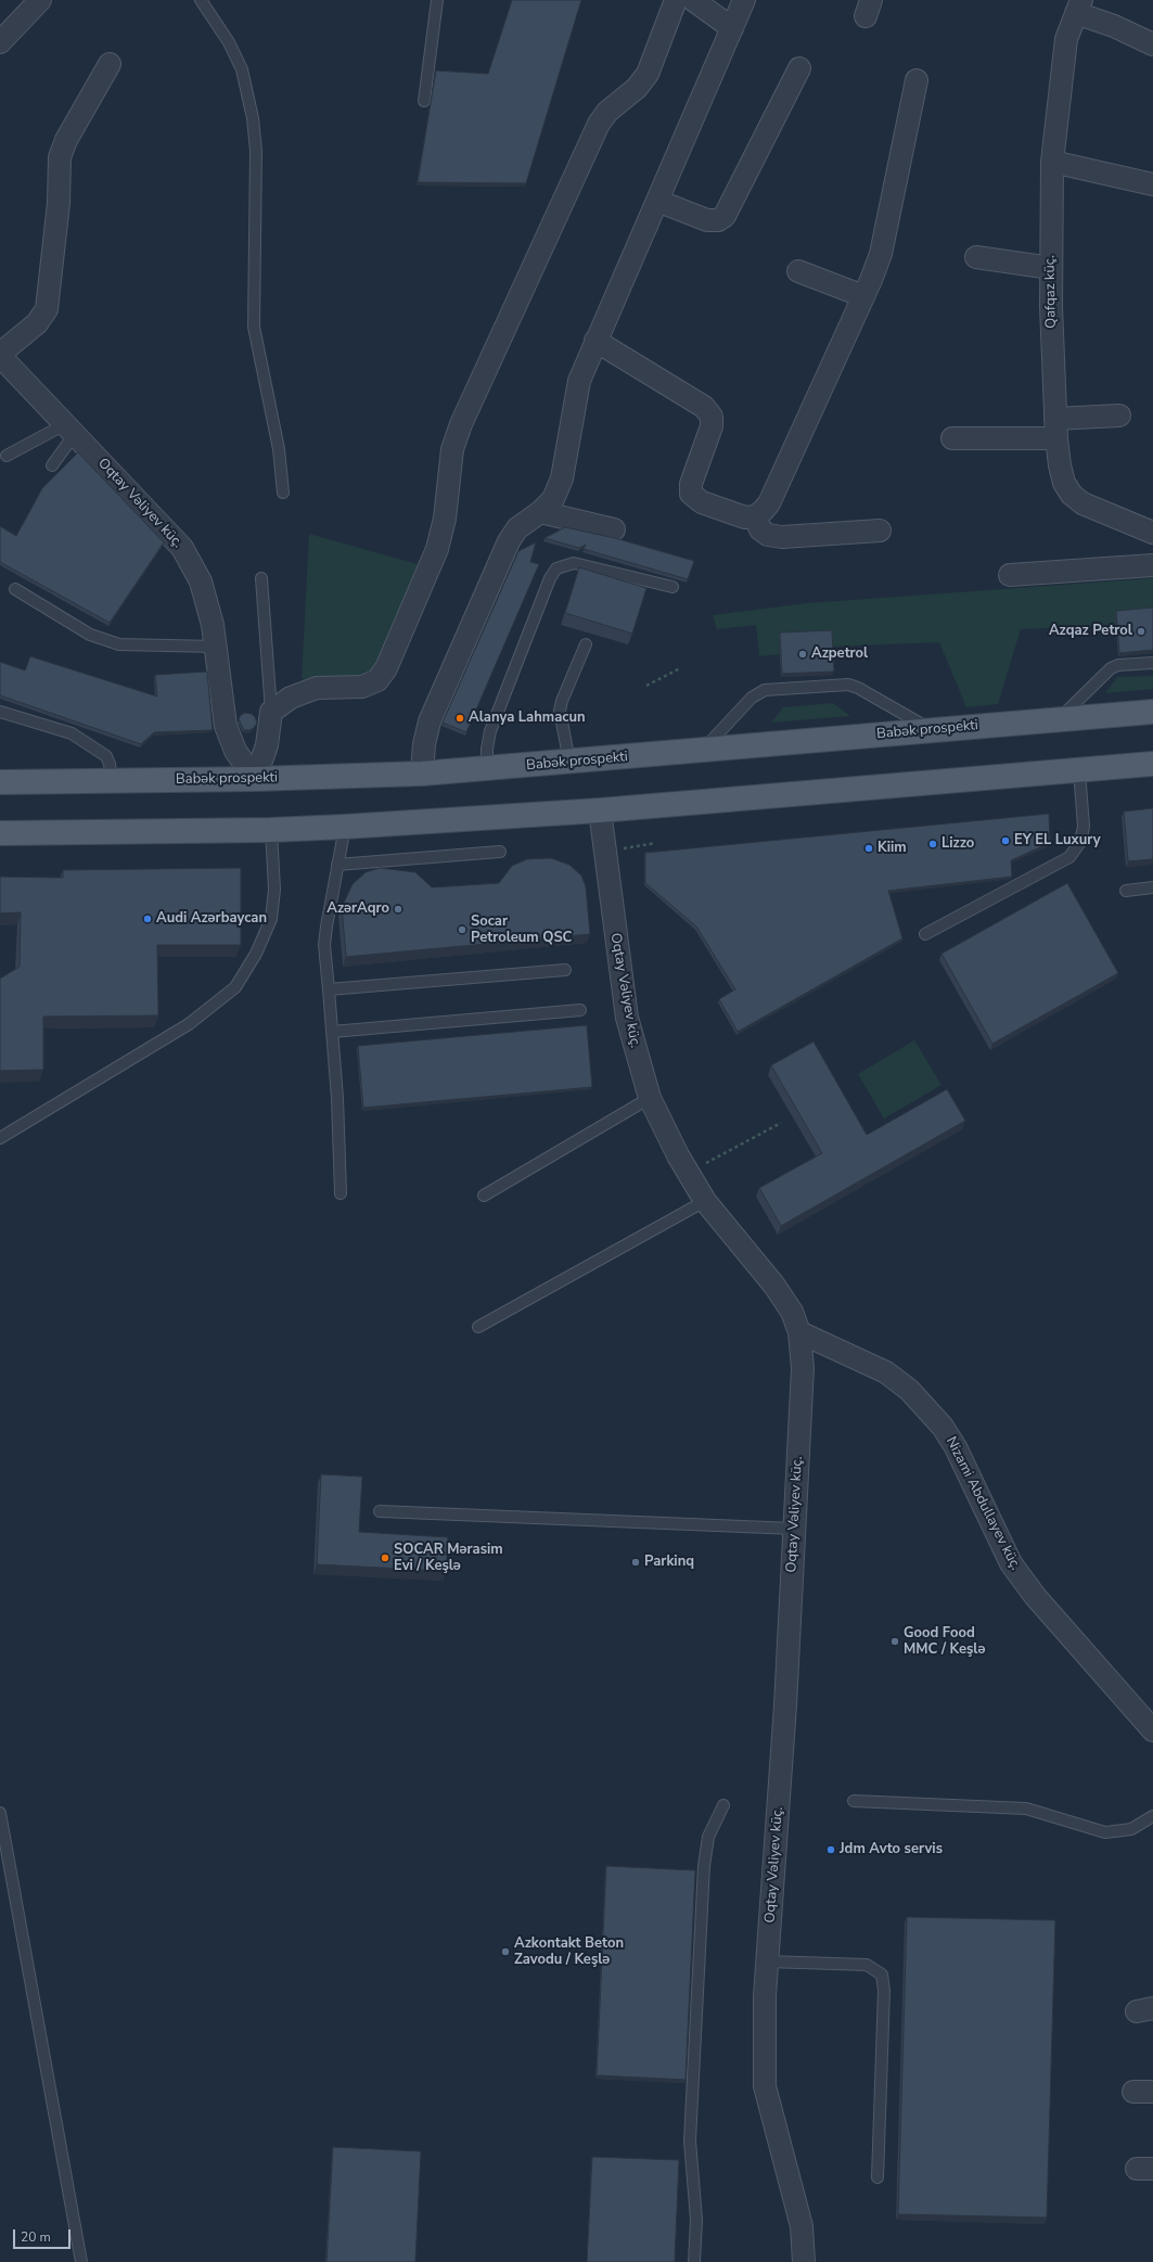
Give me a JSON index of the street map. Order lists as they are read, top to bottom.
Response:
{
  "streets": {
    "main road": ["Babək prospekti"],
    "street": ["Qafqaz küç.", "Oqtay Vəliyev küç.", "Nizami Abdullayev küç."]
  },
  "crossings": [
    ["Oqtay Vəliyev küç.", "Babək prospekti"],
    ["Oqtay Vəliyev küç.", "Nizami Abdullayev küç."]
  ],
  "places": [
    "Azqaz Petrol",
    "Azpetrol",
    "Alanya Lahmacun",
    "EY EL Luxury",
    "Lizzo",
    "Kiim",
    "AzərAqro",
    "Audi Azərbaycan",
    "Socar Petroleum QSC",
    "SOCAR Mərasim Evi / Keşlə",
    "Parkinq",
    "Good Food MMC / Keşlə",
    "Jdm Avto servis",
    "Azkontakt Beton Zavodu / Keşlə"
  ],
  "scale_bar": "20 m"
}
